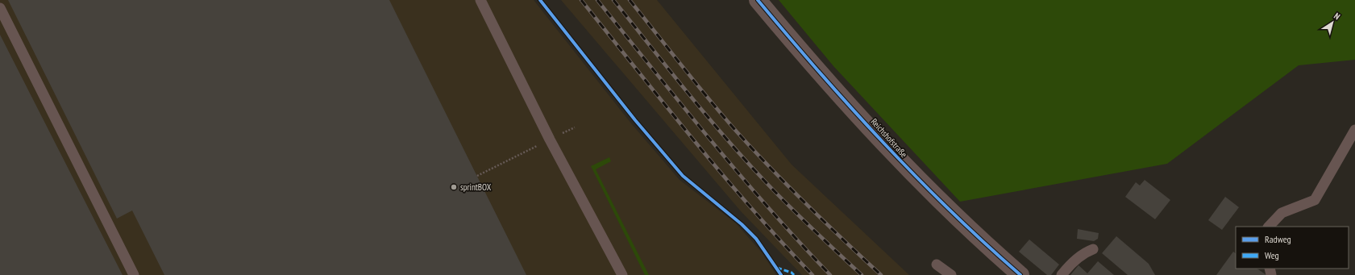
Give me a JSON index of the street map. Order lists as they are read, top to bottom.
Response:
{
  "streets": {
    "street": ["Reichshofstraße"]
  },
  "places": ["sprintBOX"],
  "legend": ["Radweg", "Weg"],
  "north": "top right"
}
